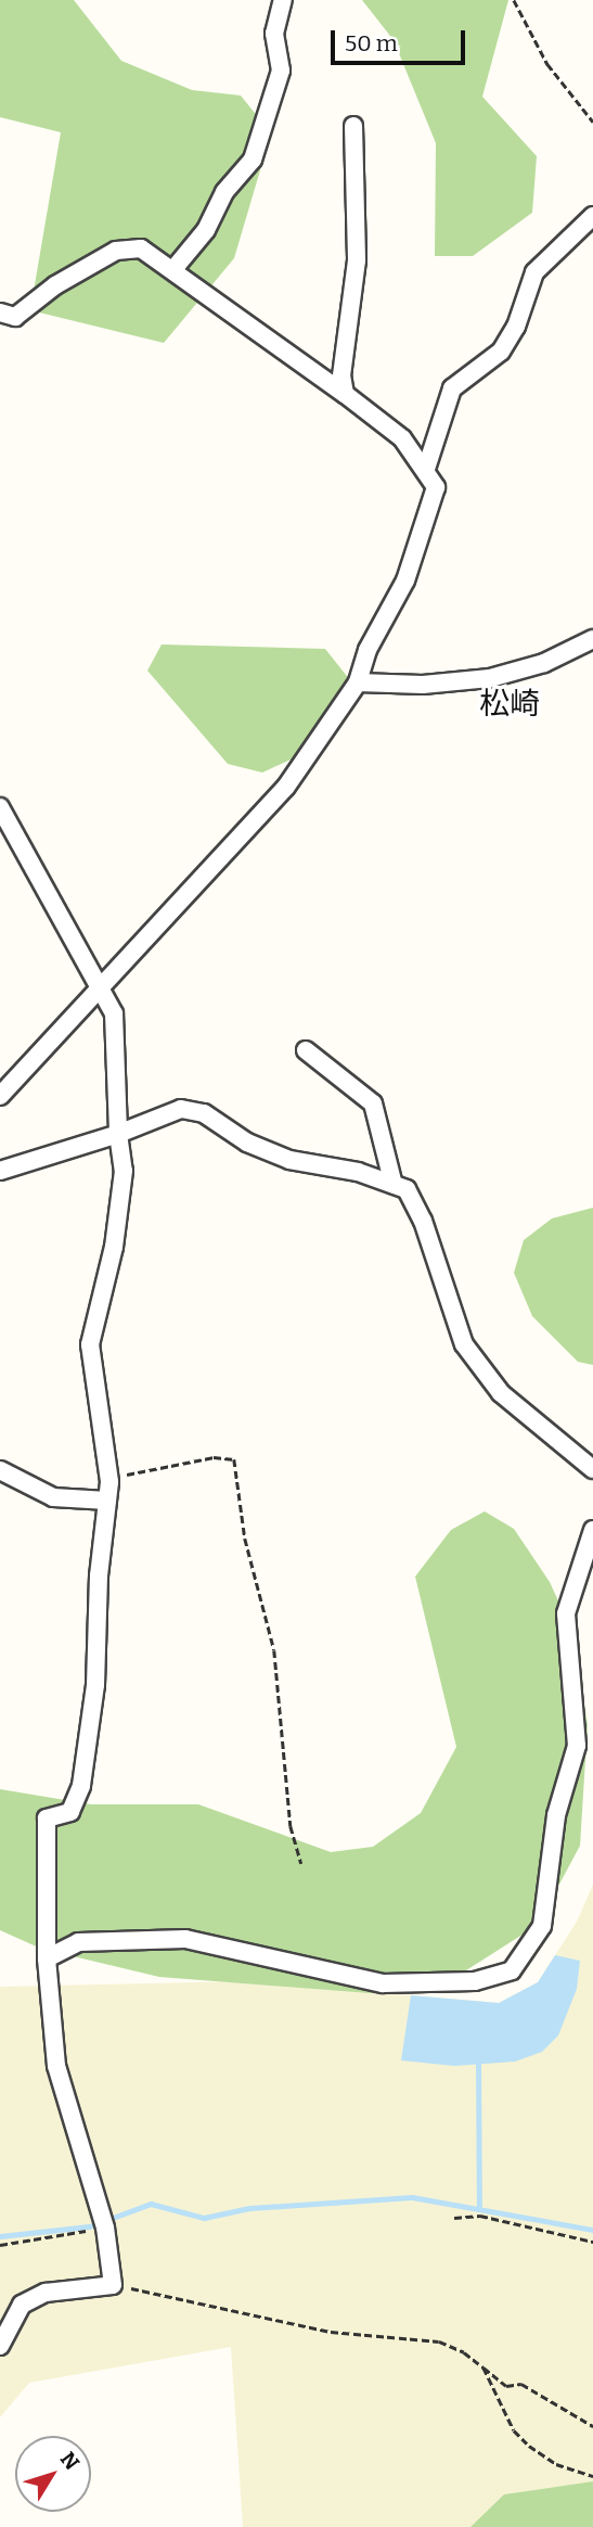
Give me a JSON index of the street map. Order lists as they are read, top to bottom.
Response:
{
  "districts": ["松崎"],
  "scale_bar": "50 m",
  "north": "top right"
}
